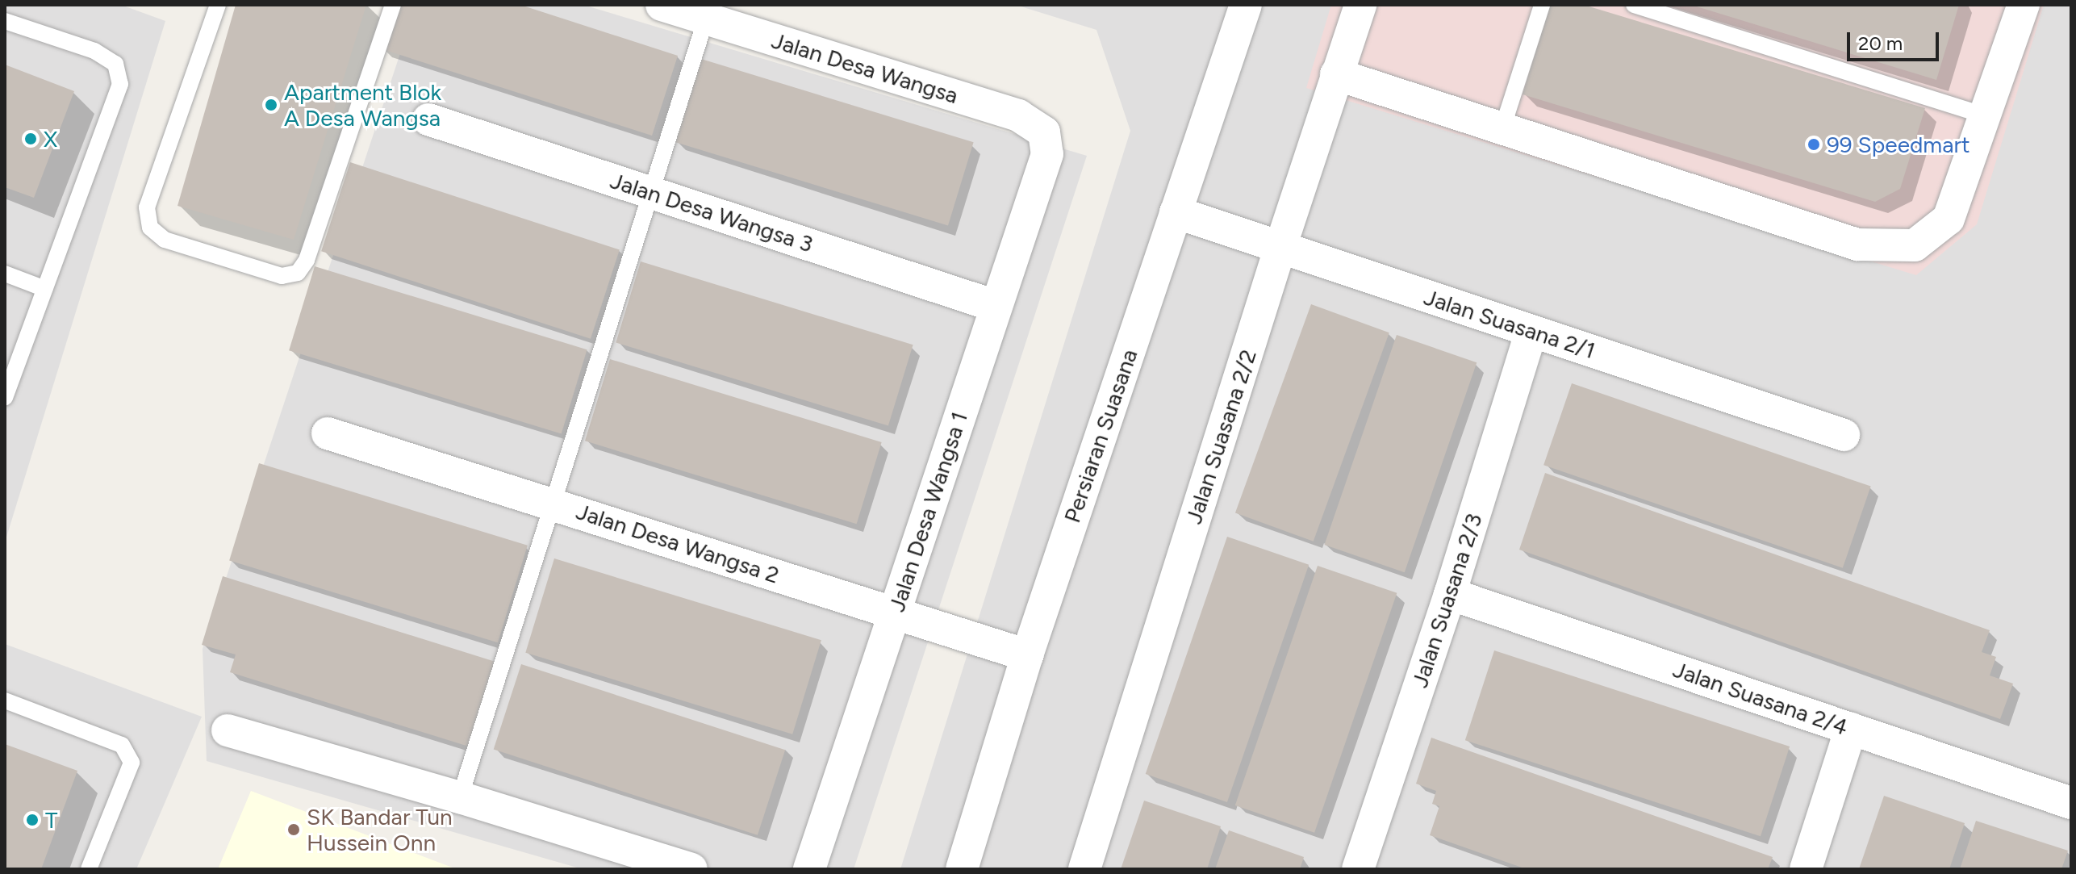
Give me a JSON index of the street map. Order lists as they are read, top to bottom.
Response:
{
  "streets": {
    "street": [
      "Jalan Desa Wangsa",
      "Jalan Desa Wangsa 3",
      "Jalan Suasana 2/1",
      "Persiaran Suasana",
      "Jalan Suasana 2/2",
      "Jalan Desa Wangsa 1",
      "Jalan Desa Wangsa 2",
      "Jalan Suasana 2/3",
      "Jalan Suasana 2/4"
    ]
  },
  "crossings": [
    ["Jalan Desa Wangsa", "Jalan Desa Wangsa 1"],
    ["Jalan Desa Wangsa 3", "Jalan Desa Wangsa 1"],
    ["Jalan Suasana 2/1", "Persiaran Suasana"],
    ["Jalan Suasana 2/1", "Jalan Suasana 2/2"],
    ["Jalan Suasana 2/1", "Jalan Suasana 2/3"],
    ["Persiaran Suasana", "Jalan Desa Wangsa 2"],
    ["Jalan Desa Wangsa 1", "Jalan Desa Wangsa 2"],
    ["Jalan Suasana 2/3", "Jalan Suasana 2/4"]
  ],
  "places": [
    "Apartment Blok A Desa Wangsa",
    "X",
    "99 Speedmart",
    "T",
    "SK Bandar Tun Hussein Onn"
  ],
  "scale_bar": "20 m"
}
